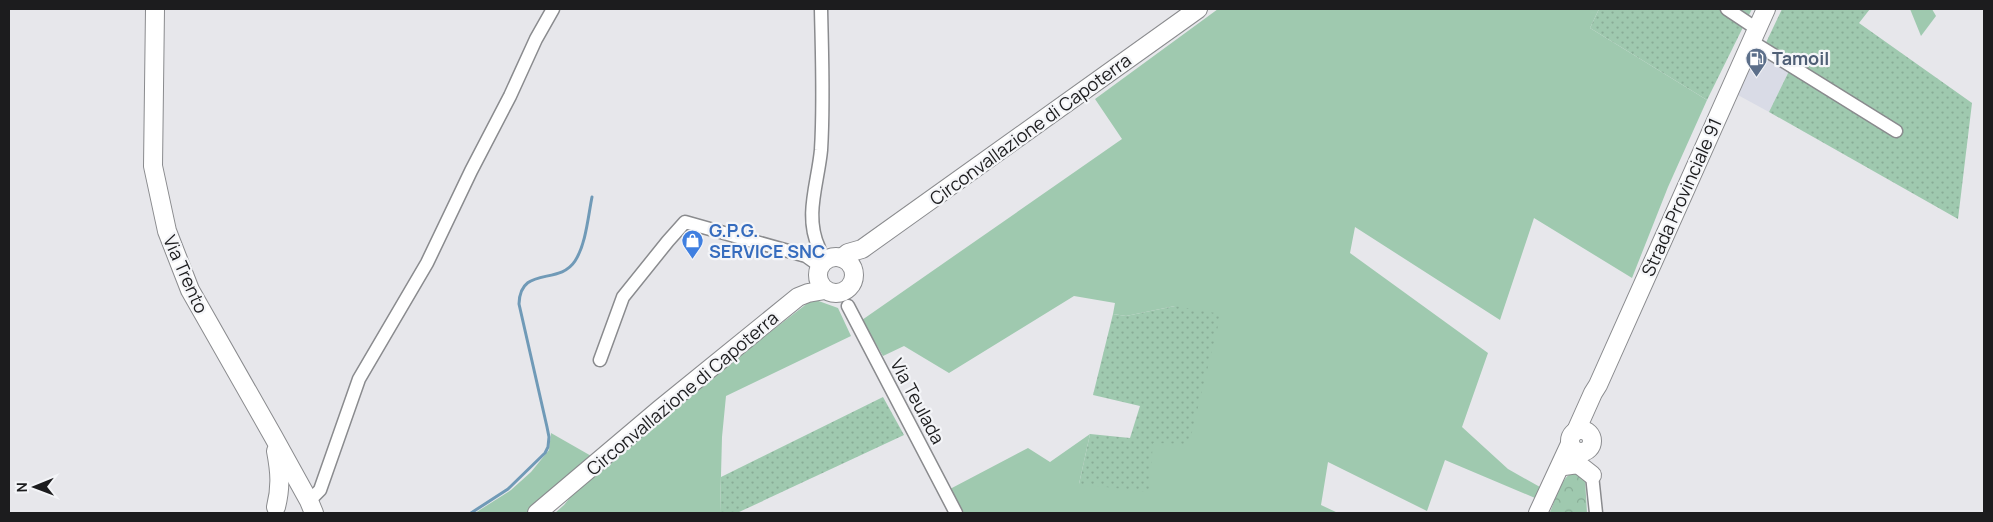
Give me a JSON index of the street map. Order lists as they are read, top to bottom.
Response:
{
  "streets": {
    "street": [
      "Circonvallazione di Capoterra",
      "Strada Provinciale 91",
      "Via Trento",
      "Via Teulada"
    ]
  },
  "crossings": [
    ["Circonvallazione di Capoterra", "Via Teulada"]
  ],
  "places": {
    "fuel station": ["Tamoil"],
    "shop": ["G.P.G. SERVICE SNC"]
  },
  "north": "left"
}
